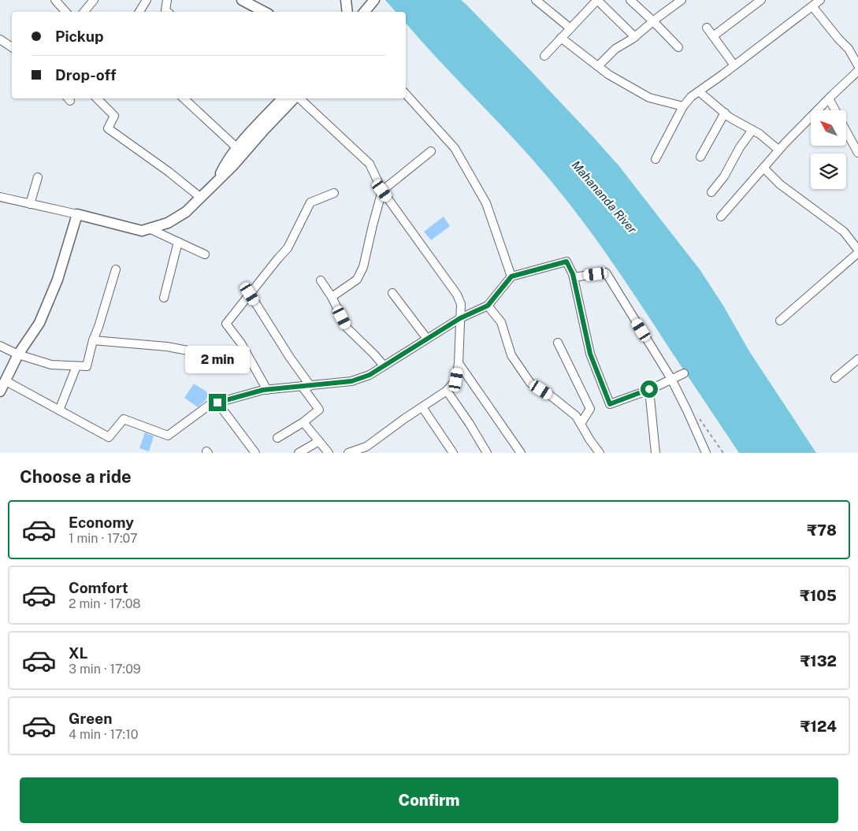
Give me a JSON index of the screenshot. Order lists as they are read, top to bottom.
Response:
{
  "water": ["Mahananda River"],
  "north": "top left",
  "page": {
    "banner": ["Pickup", "Drop-off"],
    "bubble": "2 min",
    "heading": "Choose a ride",
    "list": [
      {
        "name": "Economy",
        "note": "1 min · 17:07",
        "value": "₹78"
      },
      {
        "name": "Comfort",
        "note": "2 min · 17:08",
        "value": "₹105"
      },
      {
        "name": "XL",
        "note": "3 min · 17:09",
        "value": "₹132"
      },
      {
        "name": "Green",
        "note": "4 min · 17:10",
        "value": "₹124"
      }
    ],
    "buttons": "Confirm"
  }
}
